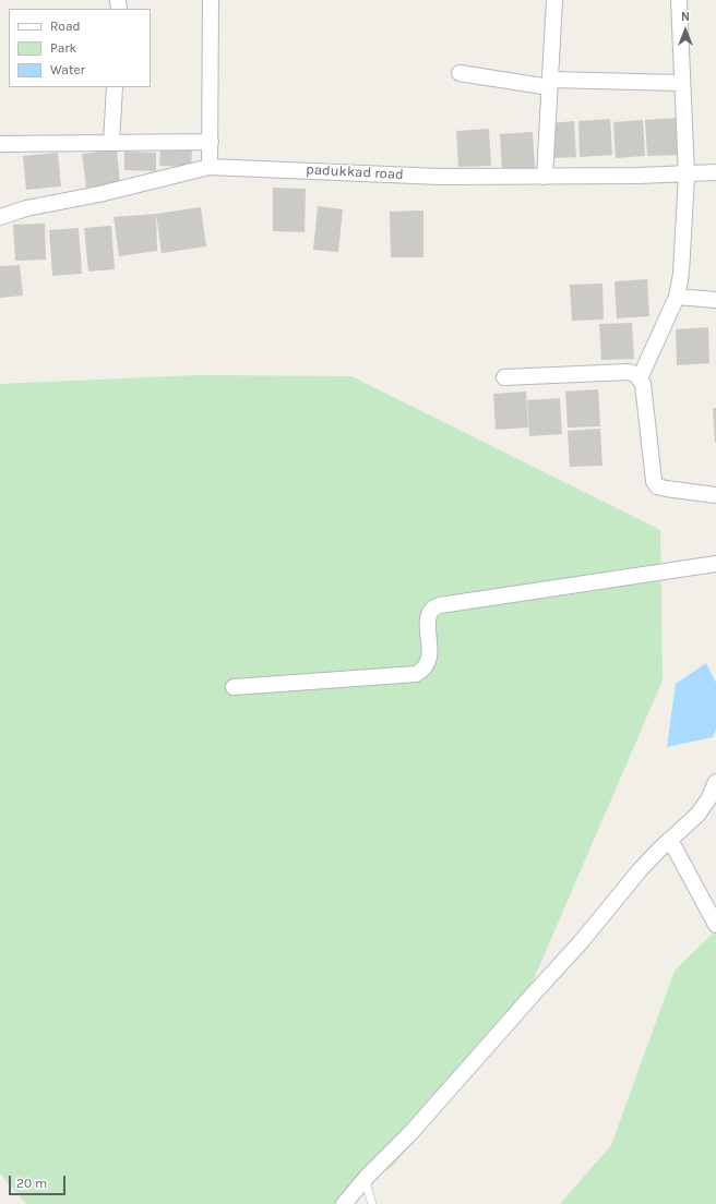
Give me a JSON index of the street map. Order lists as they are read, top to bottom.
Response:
{
  "streets": {
    "street": ["padukkad road"]
  },
  "legend": ["Road", "Park", "Water"],
  "scale_bar": "20 m",
  "north": "top"
}
